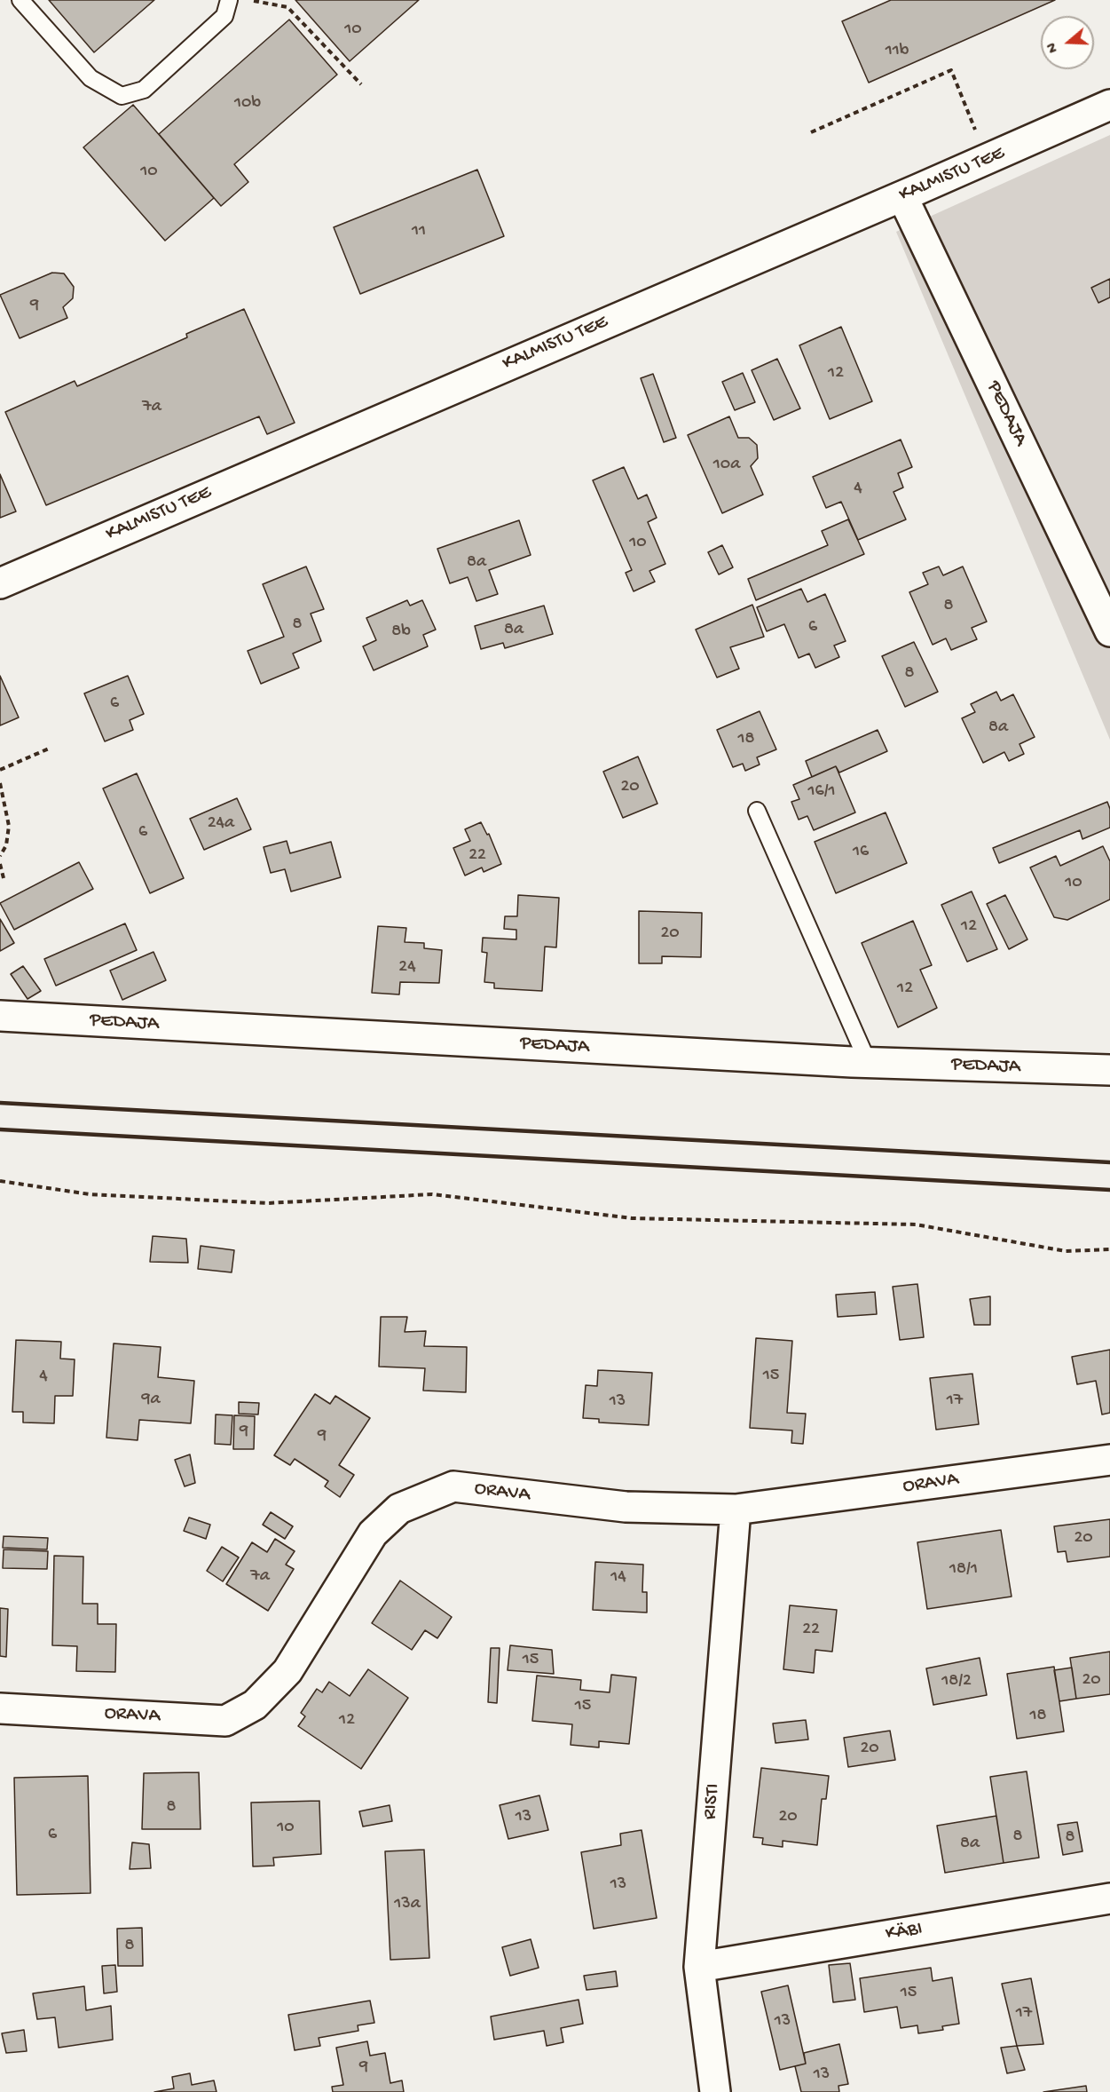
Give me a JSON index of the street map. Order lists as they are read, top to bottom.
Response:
{
  "streets": {
    "street": [
      "KALMISTU TEE",
      "PEDAJA",
      "ORAVA",
      "RISTI",
      "KÄBI"
    ]
  },
  "crossings": [
    ["KALMISTU TEE", "PEDAJA"],
    ["ORAVA", "RISTI"],
    ["RISTI", "KÄBI"]
  ],
  "house_numbers": [
    "10",
    "11b",
    "10b",
    "10",
    "11",
    "9",
    "12",
    "7a",
    "10a",
    "4",
    "10",
    "8a",
    "8",
    "8",
    "6",
    "8a",
    "8b",
    "8",
    "6",
    "8a",
    "18",
    "20",
    "16/1",
    "24a",
    "6",
    "16",
    "22",
    "10",
    "12",
    "20",
    "24",
    "12",
    "15",
    "4",
    "9a",
    "17",
    "13",
    "9",
    "9",
    "20",
    "18/1",
    "7a",
    "14",
    "22",
    "15",
    "20",
    "18/2",
    "15",
    "18",
    "12",
    "20",
    "8",
    "13",
    "20",
    "10",
    "6",
    "8",
    "8",
    "8a",
    "13",
    "13a",
    "8",
    "15",
    "17",
    "13",
    "9",
    "13"
  ],
  "north": "left"
}
